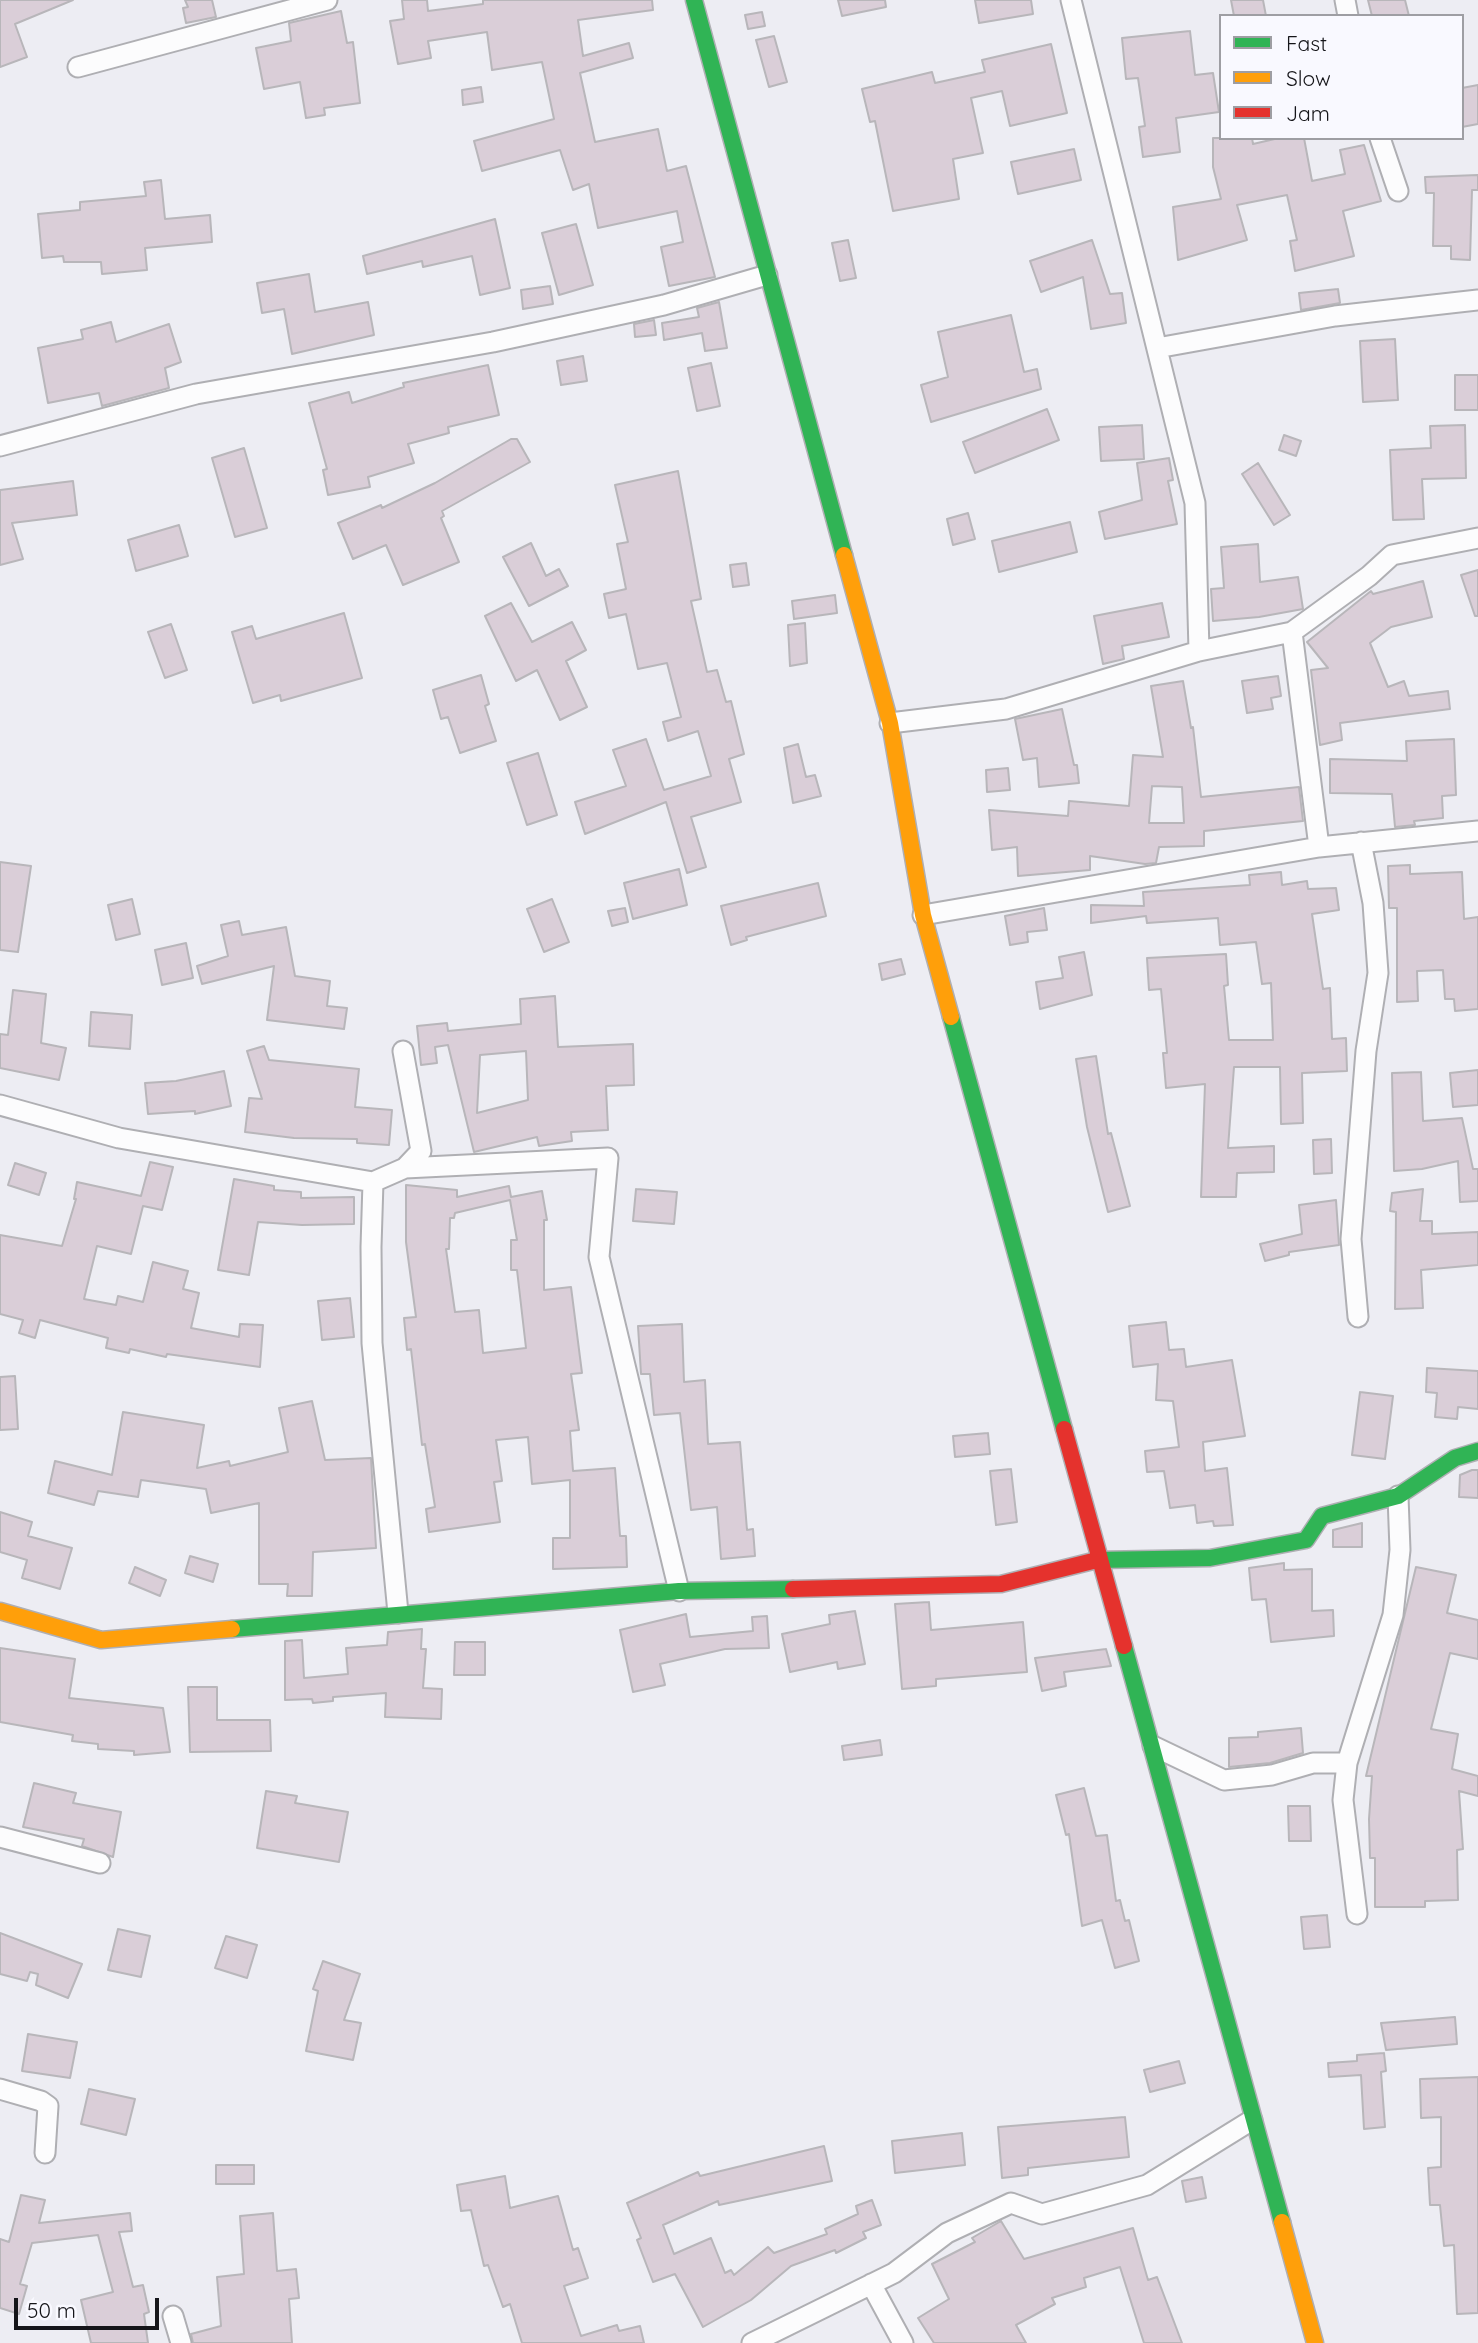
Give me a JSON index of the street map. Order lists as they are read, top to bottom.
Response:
{
  "legend": ["Fast", "Slow", "Jam"],
  "scale_bar": "50 m"
}
